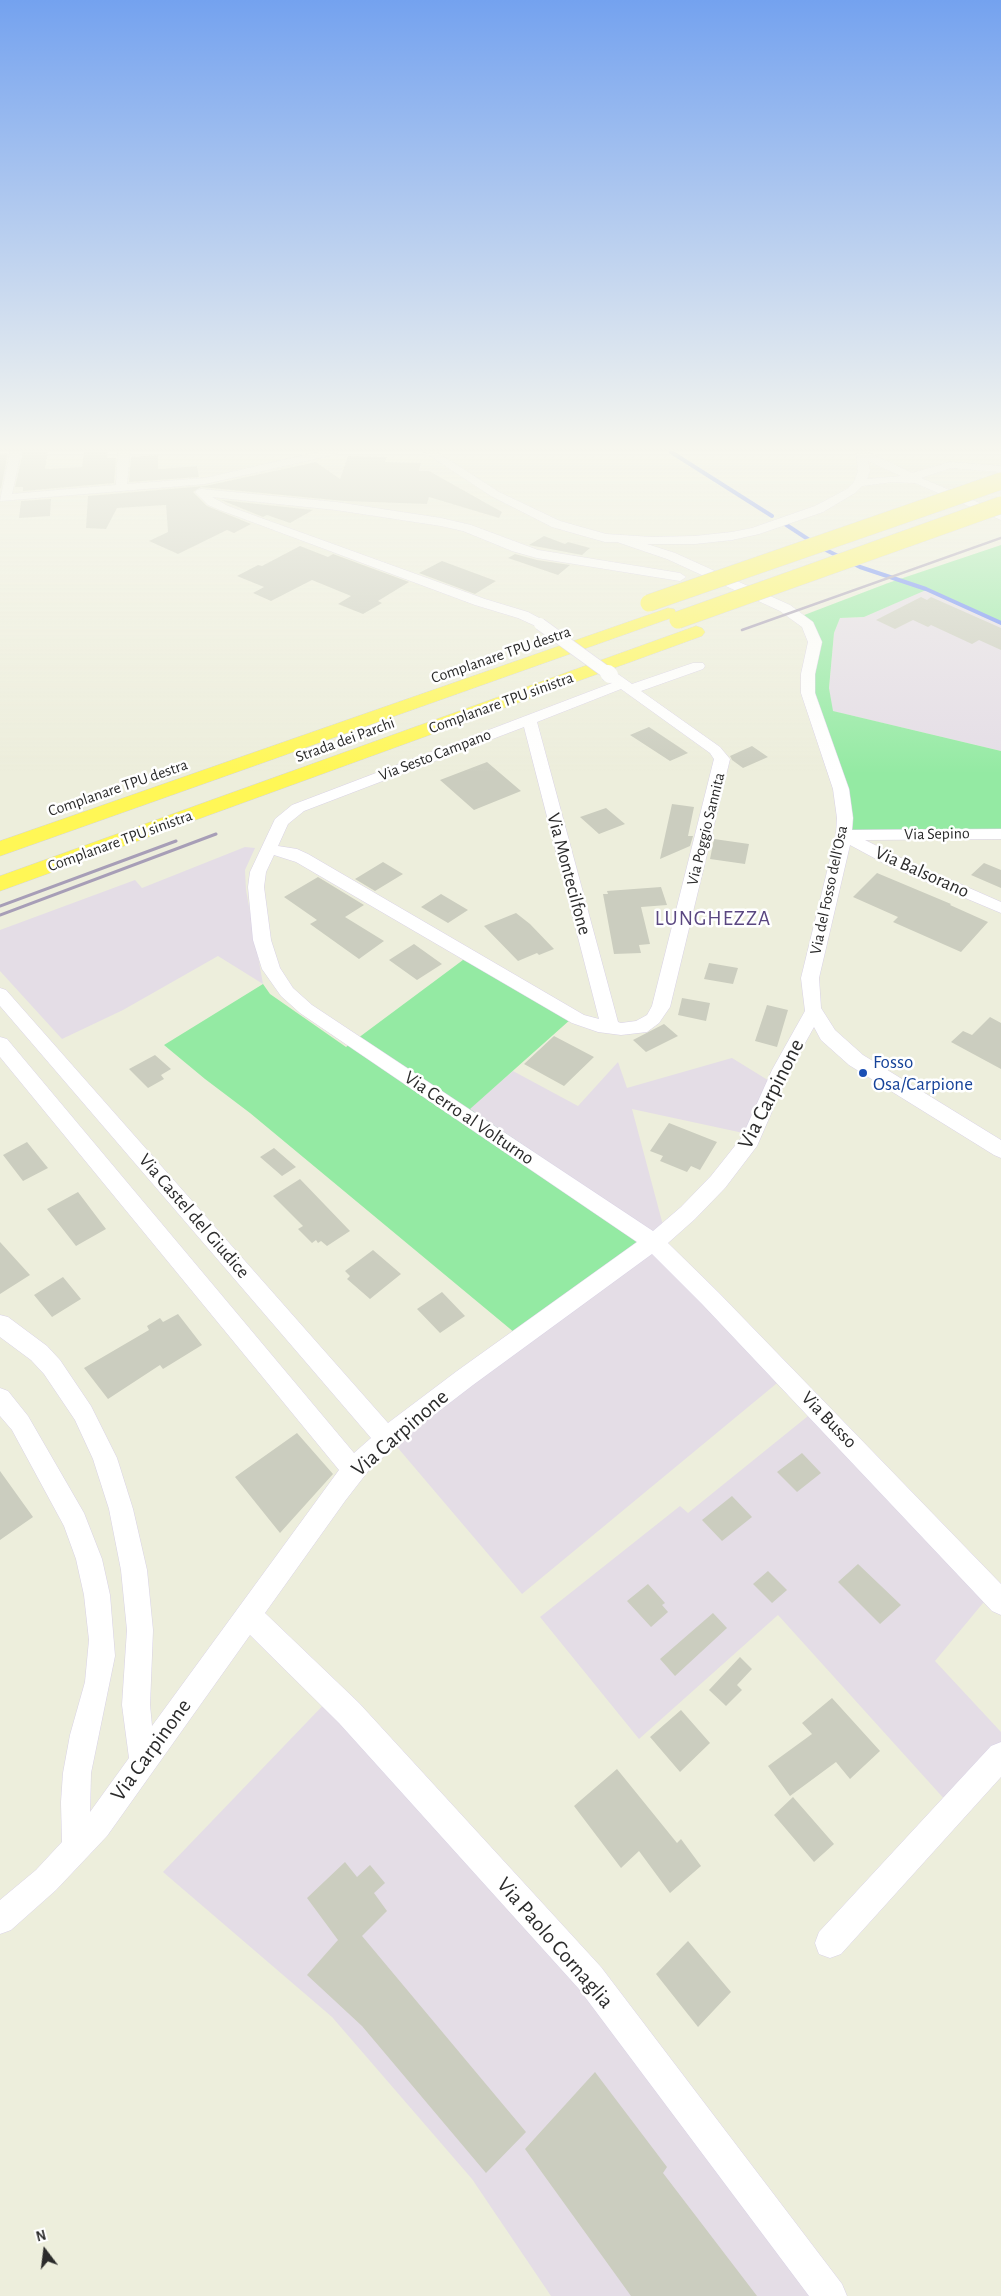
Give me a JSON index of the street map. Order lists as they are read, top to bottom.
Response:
{
  "streets": {
    "highway": ["Complanare TPU destra", "Complanare TPU sinistra", "Strada dei Parchi"],
    "street": [
      "Via Sesto Campano",
      "Via Poggio Sannita",
      "Via Sepino",
      "Via Balsorano",
      "Via Montecilfone",
      "Via del Fosso dell'Osa",
      "Via Carpinone",
      "Via Cerro al Volturno",
      "Via Castel del Giudice",
      "Via Busso",
      "Via Paolo Cornaglia"
    ]
  },
  "crossings": [
    ["Complanare TPU destra", "Complanare TPU sinistra"],
    ["Complanare TPU destra", "Strada dei Parchi"],
    ["Complanare TPU sinistra", "Strada dei Parchi"],
    ["Via Sesto Campano", "Via Poggio Sannita"],
    ["Via Sesto Campano", "Via Montecilfone"],
    ["Via Sesto Campano", "Via Cerro al Volturno"],
    ["Via Poggio Sannita", "Via Montecilfone"],
    ["Via Poggio Sannita", "Via Cerro al Volturno"],
    ["Via Sepino", "Via Balsorano"],
    ["Via Sepino", "Via del Fosso dell'Osa"],
    ["Via Balsorano", "Via del Fosso dell'Osa"],
    ["Via del Fosso dell'Osa", "Via Carpinone"],
    ["Via Carpinone", "Via Cerro al Volturno"],
    ["Via Carpinone", "Via Castel del Giudice"],
    ["Via Carpinone", "Via Busso"],
    ["Via Carpinone", "Via Paolo Cornaglia"],
    ["Via Cerro al Volturno", "Via Busso"]
  ],
  "districts": ["LUNGHEZZA"],
  "places": ["Fosso Osa/Carpione"],
  "north": "top"
}
